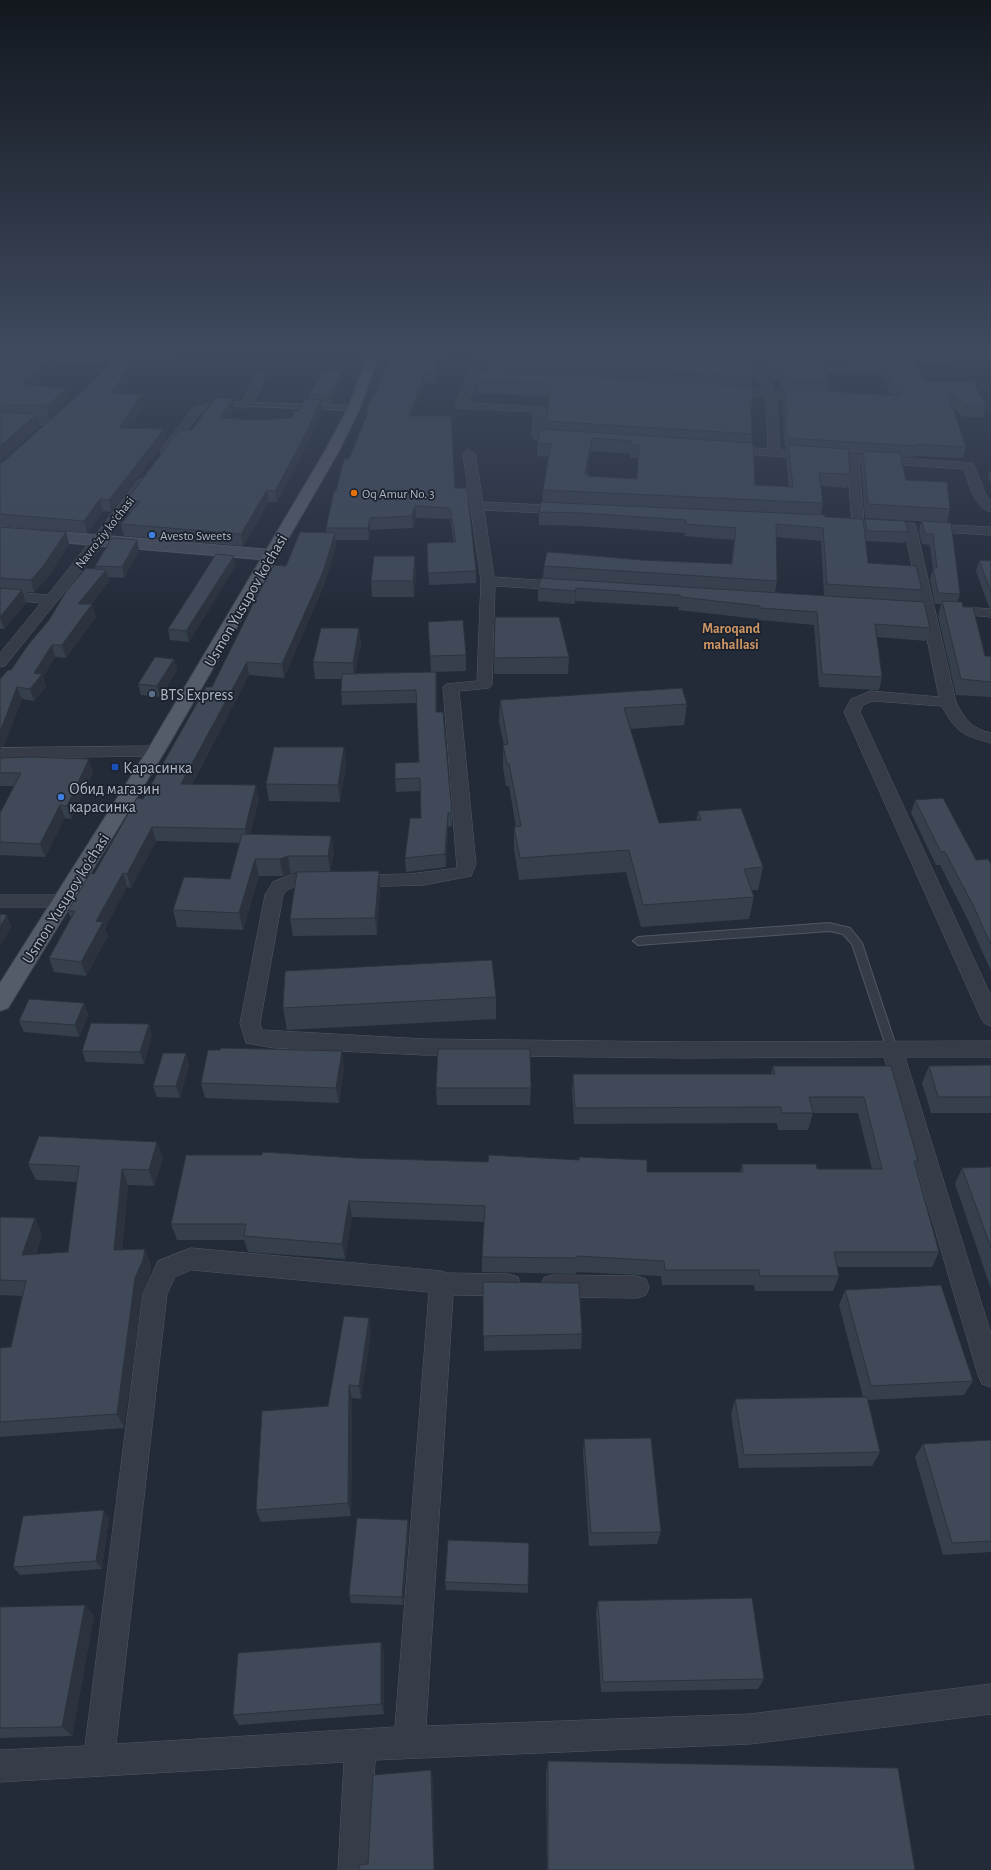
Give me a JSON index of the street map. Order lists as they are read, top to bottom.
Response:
{
  "streets": {
    "main road": ["Usmon Yusupov ko'chasi"],
    "street": ["Navro'ziy ko'chasi"]
  },
  "districts": ["Maroqand mahallasi"],
  "places": {
    "other": [
      "Oq Amur No. 3",
      "Avesto Sweets",
      "BTS Express",
      "Обид магазин карасинка"
    ],
    "transit": ["Карасинка"]
  }
}
